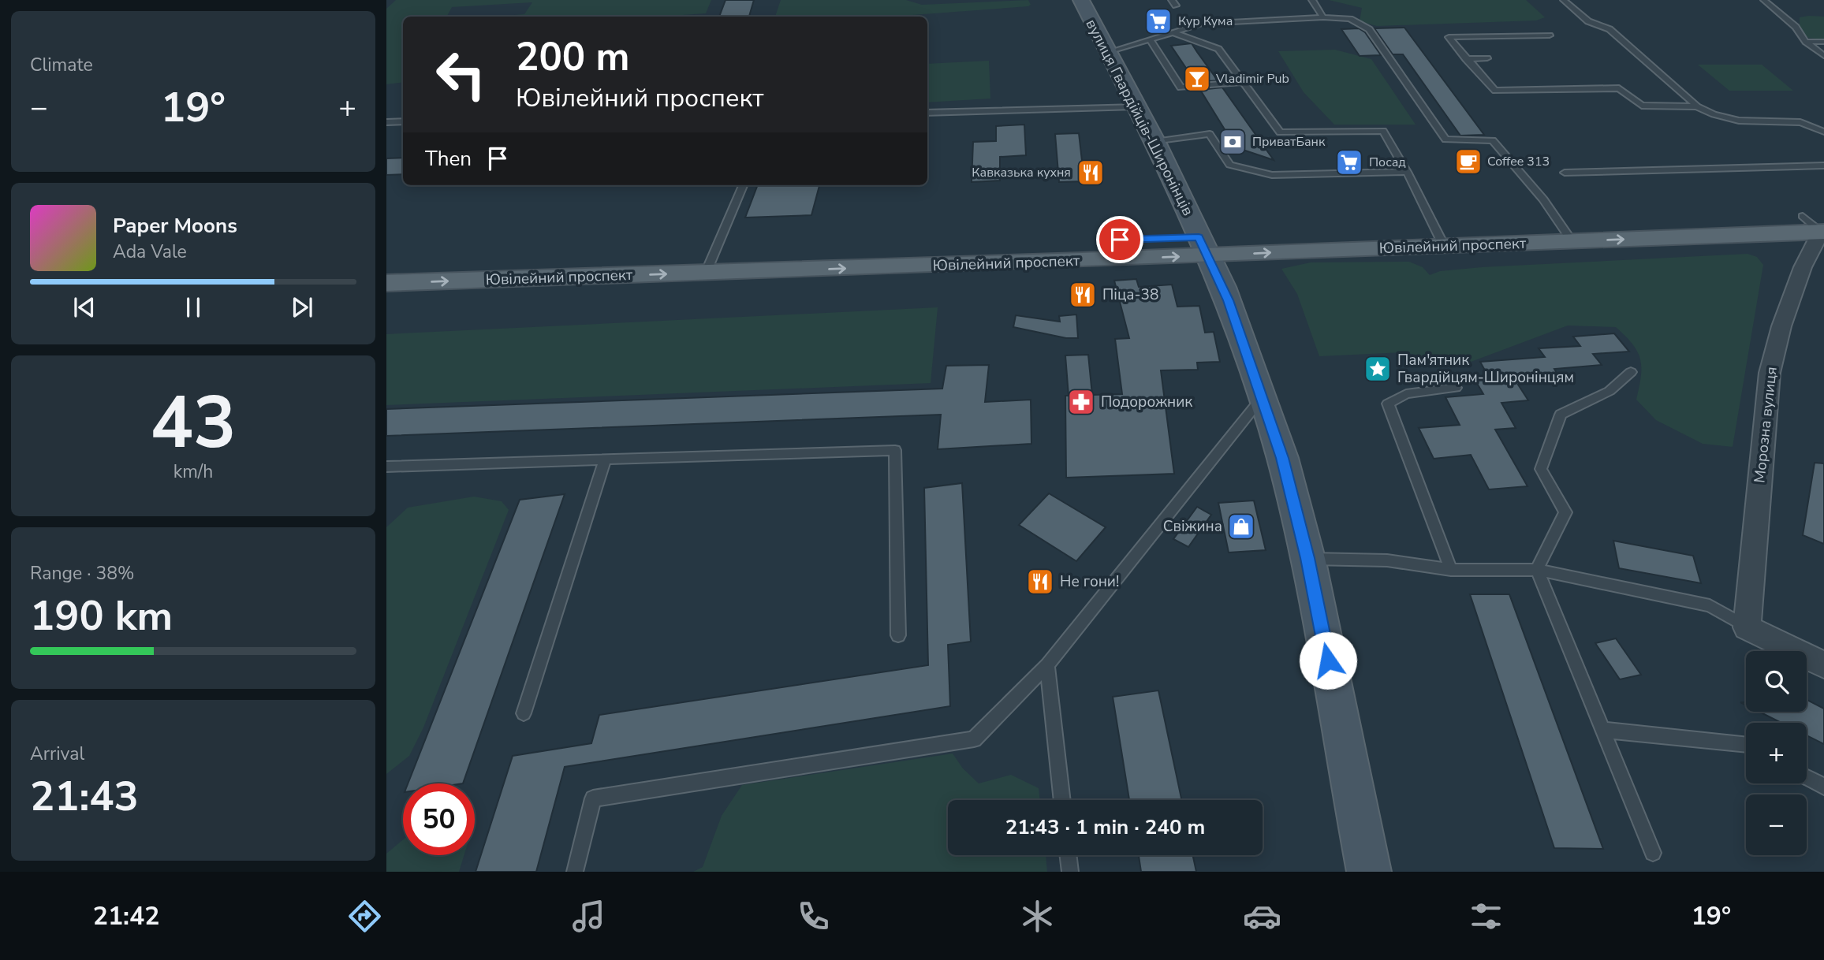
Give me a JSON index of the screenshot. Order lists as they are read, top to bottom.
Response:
{
  "streets": {
    "main road": ["вулиця Гвардійців-Широнінців", "Ювілейний проспект"],
    "street": ["Морозна вулиця"]
  },
  "crossings": [
    ["вулиця Гвардійців-Широнінців", "Ювілейний проспект"],
    ["Ювілейний проспект", "Морозна вулиця"]
  ],
  "places": {
    "supermarket": ["Кур Кума", "Посад"],
    "bar": ["Vladimir Pub"],
    "bank": ["ПриватБанк"],
    "cafe": ["Coffee 313"],
    "restaurant": ["Кавказька кухня", "Піца-38", "Не гони!"],
    "place": ["Пам'ятник Гвардійцям-Широнінцям"],
    "pharmacy": ["Подорожник"],
    "shop": ["Свіжина"]
  },
  "page": {
    "tile": [
      "Climate",
      ["43", "km/h"],
      ["Range · 38%", "190 km"],
      ["Arrival", "21:43"]
    ],
    "turn": ["200 m", "Ювілейний проспект"],
    "heat": ["−", "19°", "+"],
    "then": "Then",
    "song": ["Paper Moons", "Ada Vale"],
    "map_buttons": ["+", "−"],
    "limit": "50",
    "trip": "21:43 · 1 min · 240 m",
    "tabs": ["21:42", "19°"]
  }
}
